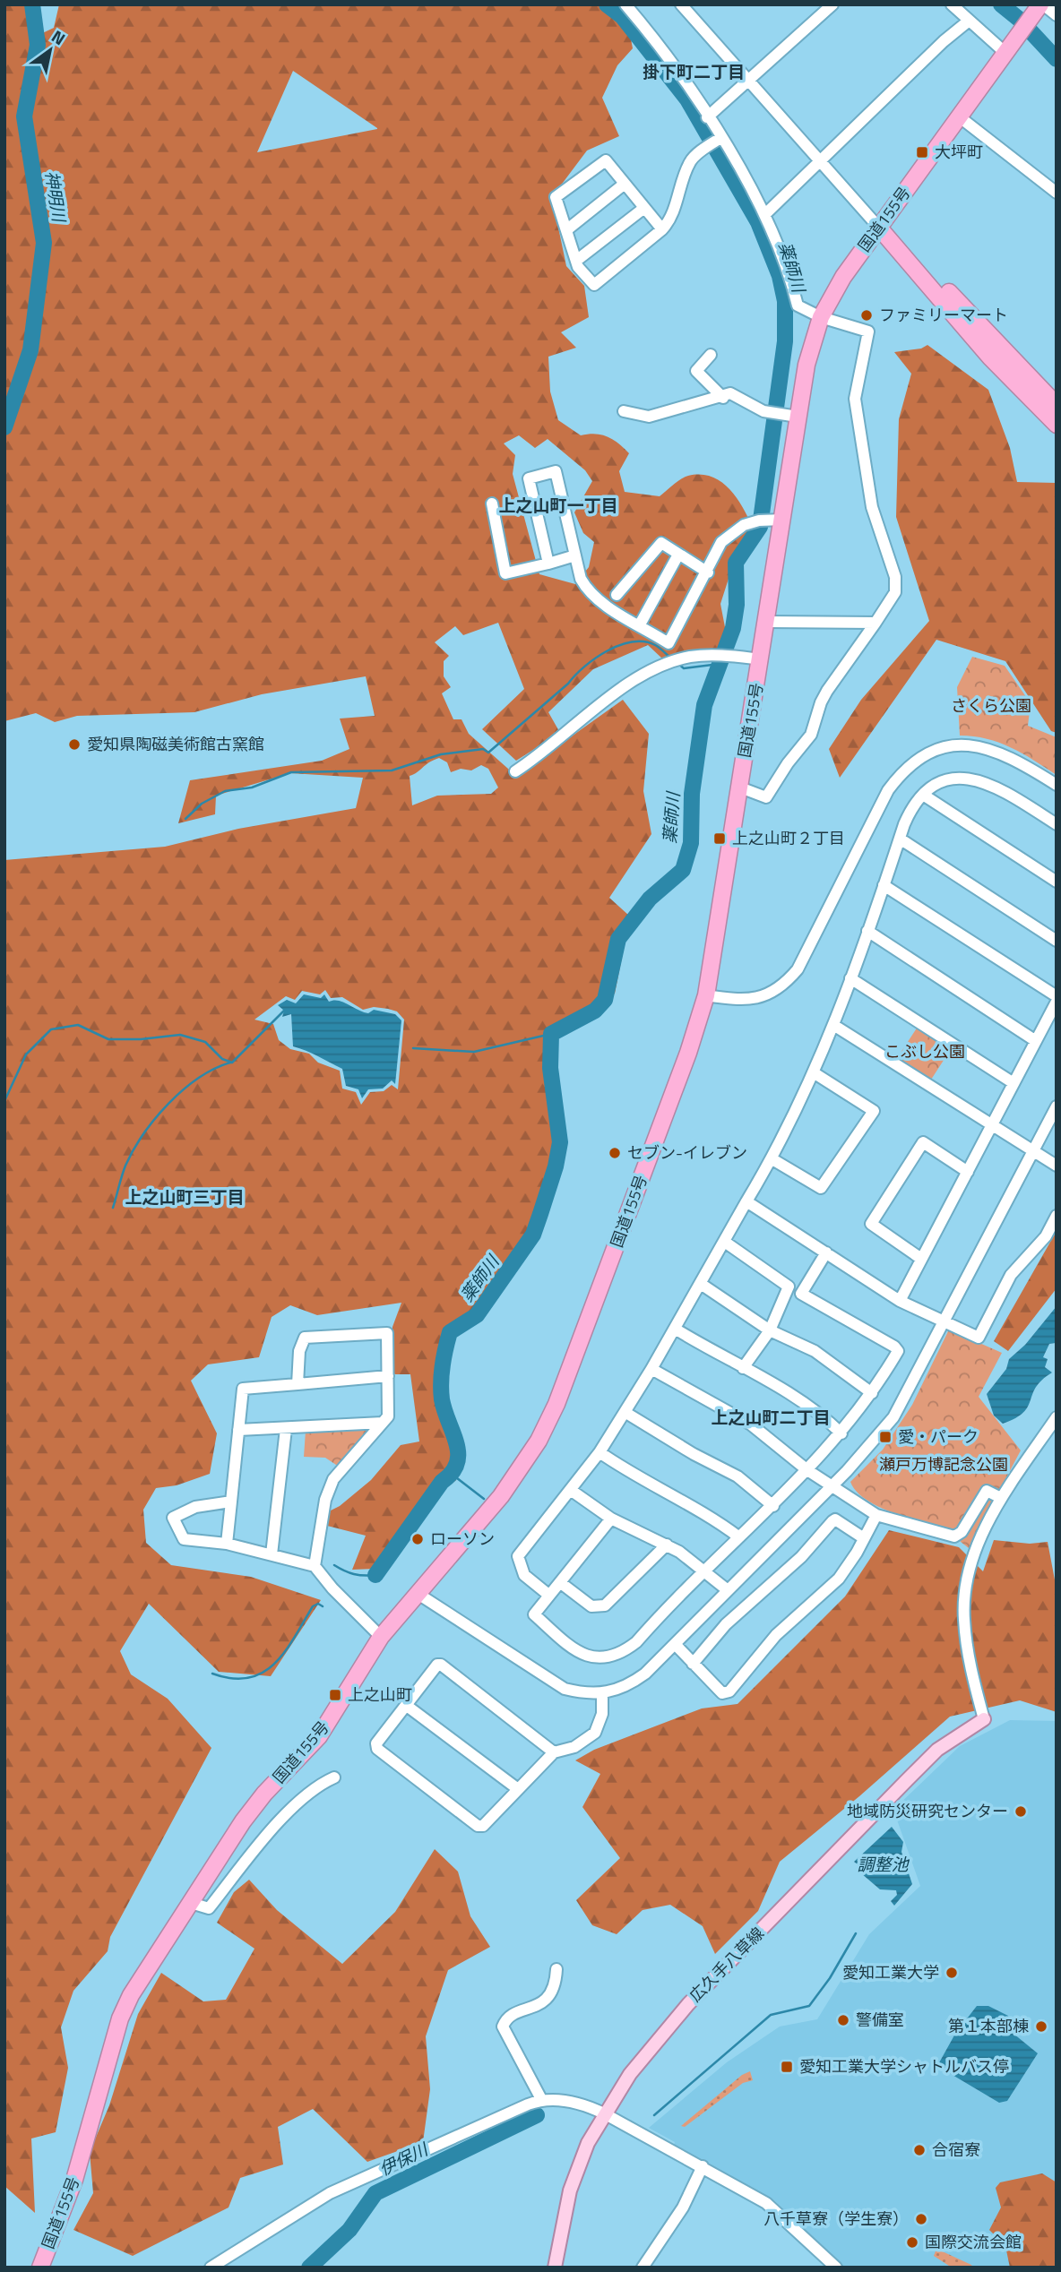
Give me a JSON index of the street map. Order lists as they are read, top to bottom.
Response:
{
  "streets": {
    "highway": ["国道155号"],
    "main road": ["広久手八草線"]
  },
  "districts": [
    "掛下町二丁目",
    "上之山町一丁目",
    "上之山町三丁目",
    "上之山町二丁目"
  ],
  "water": [
    "神明川",
    "薬師川",
    "調整池",
    "伊保川"
  ],
  "parks": ["さくら公園", "こぶし公園", "瀬戸万博記念公園"],
  "places": {
    "transit": [
      "大坪町",
      "上之山町２丁目",
      "愛・パーク",
      "上之山町",
      "愛知工業大学シャトルバス停"
    ],
    "other": [
      "ファミリーマート",
      "愛知県陶磁美術館古窯館",
      "セブン-イレブン",
      "ローソン",
      "地域防災研究センター",
      "愛知工業大学",
      "警備室",
      "第１本部棟",
      "合宿寮",
      "八千草寮（学生寮）",
      "国際交流会館"
    ]
  },
  "north": "top right"
}
